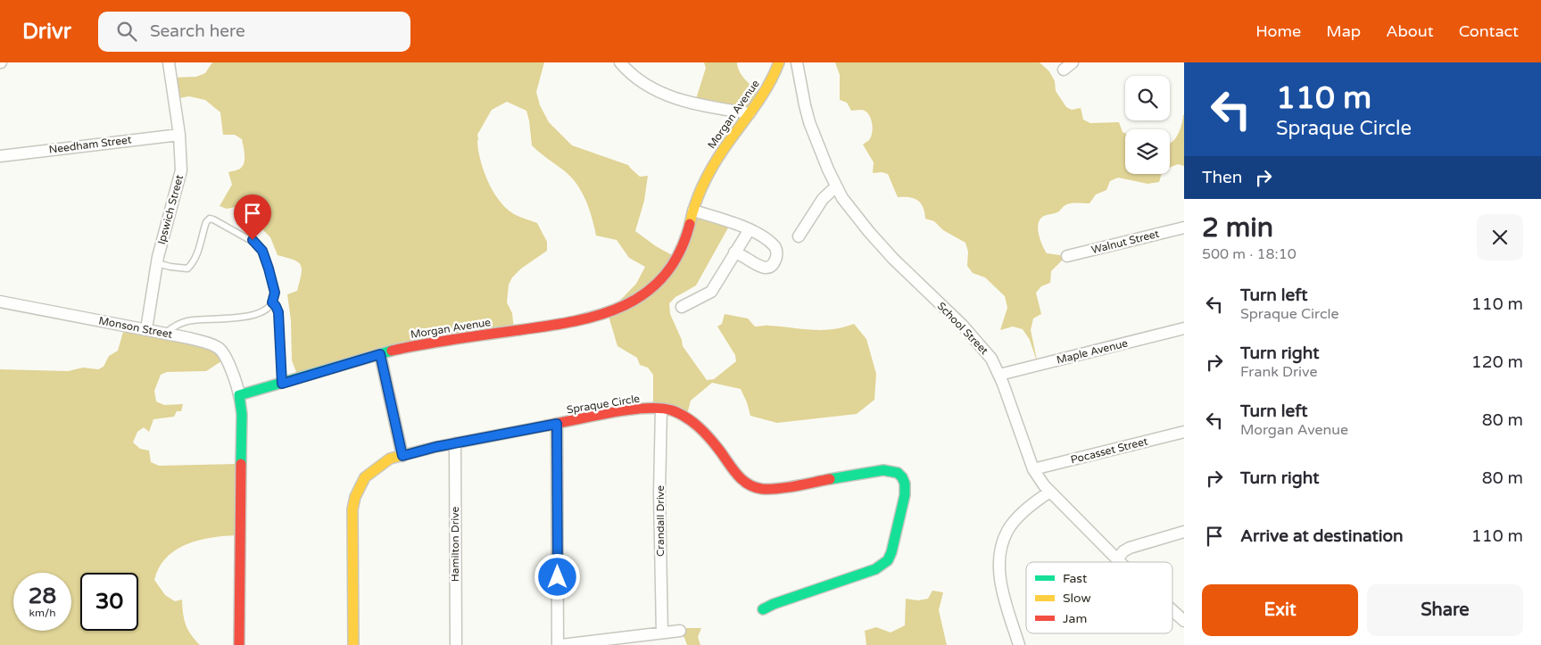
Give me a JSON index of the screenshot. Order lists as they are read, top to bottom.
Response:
{
  "streets": {
    "street": [
      "Morgan Avenue",
      "Needham Street",
      "Ipswich Street",
      "Walnut Street",
      "Monson Street",
      "School Street",
      "Maple Avenue",
      "Spraque Circle",
      "Pocasset Street",
      "Crandall Drive",
      "Hamilton Drive"
    ]
  },
  "crossings": [
    ["Morgan Avenue", "Monson Street"],
    ["Needham Street", "Ipswich Street"],
    ["Ipswich Street", "Monson Street"],
    ["School Street", "Maple Avenue"],
    ["School Street", "Pocasset Street"],
    ["Spraque Circle", "Crandall Drive"],
    ["Spraque Circle", "Hamilton Drive"]
  ],
  "legend": ["Fast", "Slow", "Jam"],
  "page": {
    "header": "Drivr",
    "search": "Search here",
    "nav": [
      "Home",
      "Map",
      "About",
      "Contact"
    ],
    "turn": ["110 m", "Spraque Circle"],
    "then": "Then",
    "heading": ["2 min", "500 m · 18:10"],
    "list": [
      {
        "name": "Turn left",
        "note": "Spraque Circle",
        "value": "110 m"
      },
      {
        "name": "Turn right",
        "note": "Frank Drive",
        "value": "120 m"
      },
      {
        "name": "Turn left",
        "note": "Morgan Avenue",
        "value": "80 m"
      },
      {
        "name": "Turn right",
        "value": "80 m"
      },
      {
        "name": "Arrive at destination",
        "value": "110 m"
      }
    ],
    "speed": "28 km/h",
    "limit": "30",
    "buttons": ["Exit", "Share"]
  }
}
